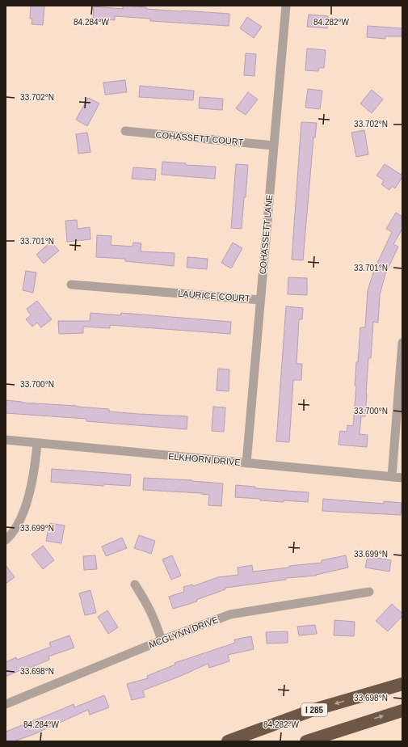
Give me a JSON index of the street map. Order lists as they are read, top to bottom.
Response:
{
  "streets": {
    "highway": ["I 285"],
    "street": [
      "COHASSETT COURT",
      "COHASSETT LANE",
      "LAURICE COURT",
      "ELKHORN DRIVE",
      "MCGLYNN DRIVE"
    ]
  },
  "crossings": [
    ["COHASSETT COURT", "COHASSETT LANE"],
    ["COHASSETT LANE", "LAURICE COURT"],
    ["COHASSETT LANE", "ELKHORN DRIVE"]
  ],
  "coordinates": [
    "84.284°W",
    "84.282°W",
    "33.702°N",
    "33.701°N",
    "33.700°N",
    "33.699°N",
    "33.698°N"
  ]
}
